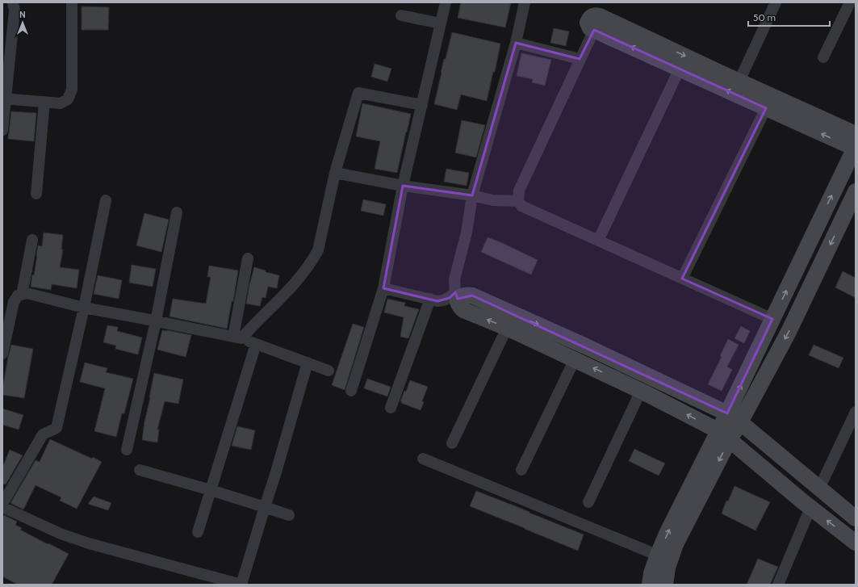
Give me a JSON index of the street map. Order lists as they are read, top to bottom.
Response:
{
  "scale_bar": "50 m",
  "north": "top"
}
